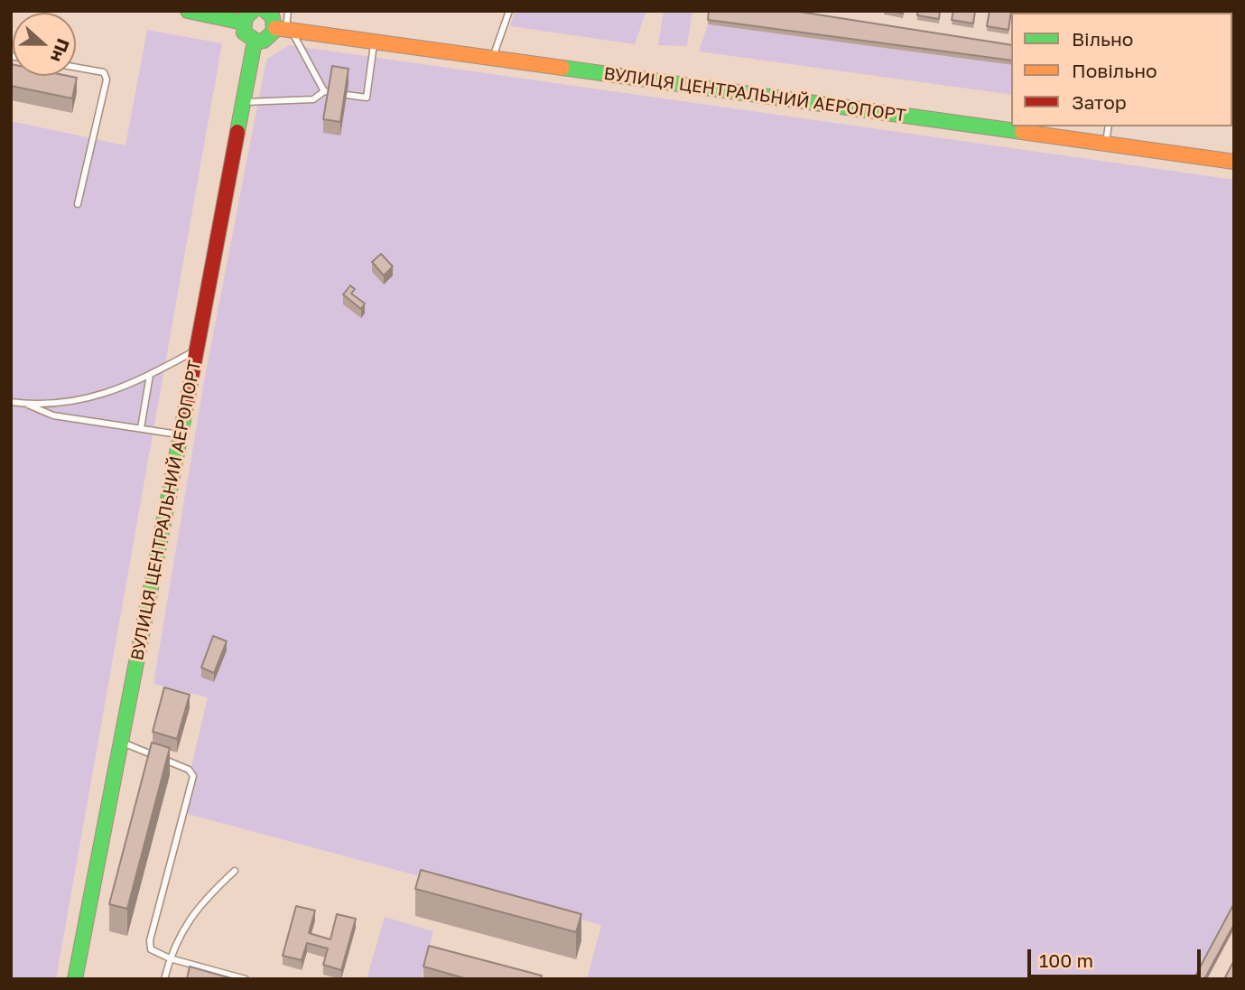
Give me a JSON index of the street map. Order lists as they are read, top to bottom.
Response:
{
  "streets": {
    "main road": ["ВУЛИЦЯ ЦЕНТРАЛЬНИЙ АЕРОПОРТ"]
  },
  "legend": ["Вільно", "Повільно", "Затор"],
  "scale_bar": "100 m",
  "north": "right"
}
